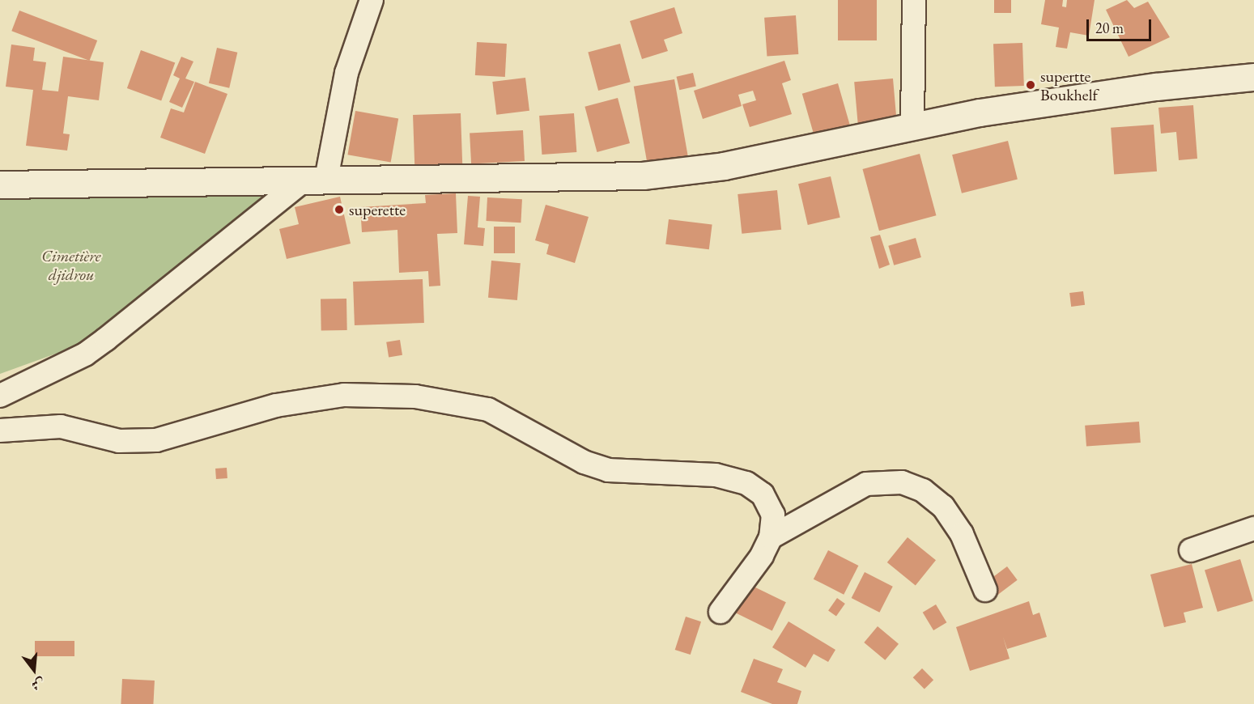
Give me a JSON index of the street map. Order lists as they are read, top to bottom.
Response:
{
  "parks": ["Cimetière djidrou"],
  "places": ["supertte Boukhelf", "superette"],
  "scale_bar": "20 m",
  "north": "bottom"
}
